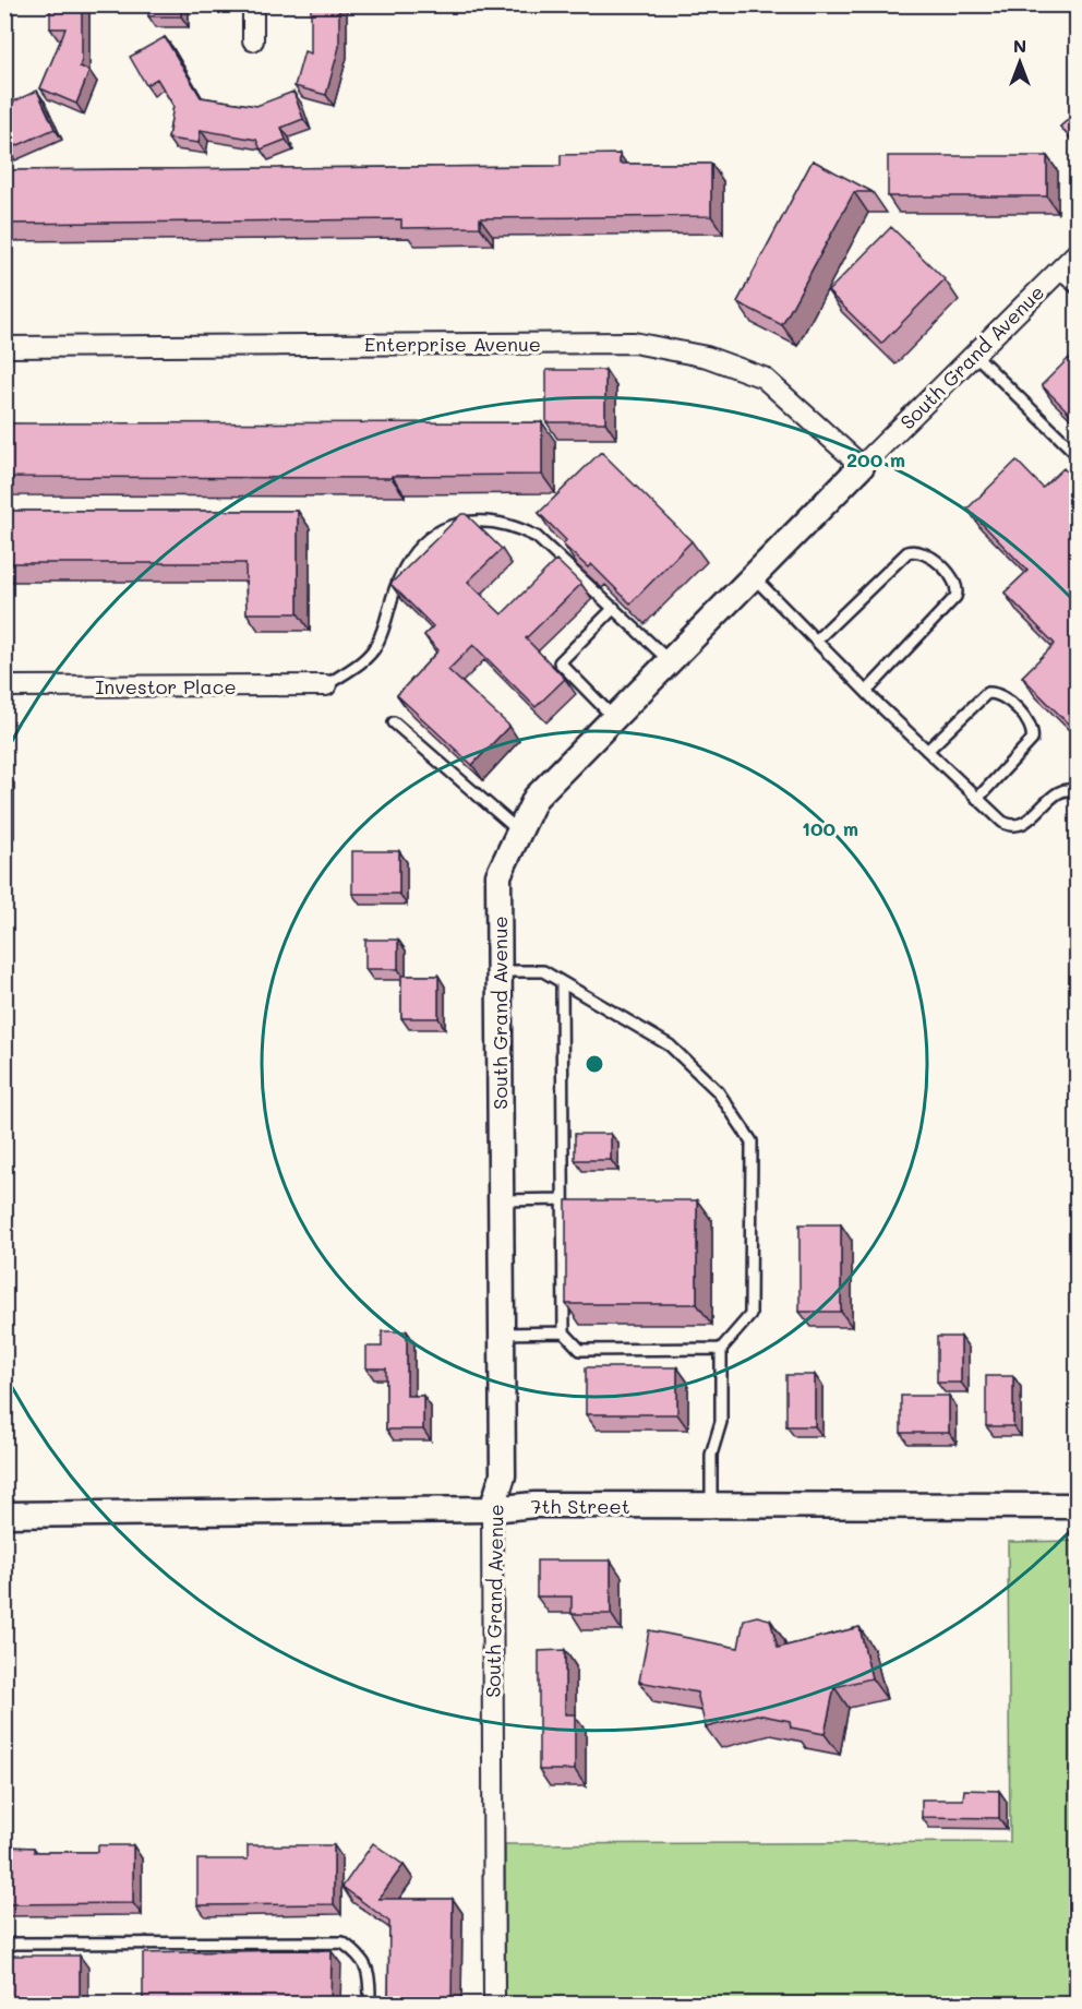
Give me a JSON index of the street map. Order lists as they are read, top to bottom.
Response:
{
  "streets": {
    "street": [
      "Enterprise Avenue",
      "South Grand Avenue",
      "Investor Place",
      "7th Street"
    ]
  },
  "crossings": [
    ["Enterprise Avenue", "South Grand Avenue"],
    ["South Grand Avenue", "7th Street"]
  ],
  "north": "top",
  "rings": ["200 m", "100 m"]
}
